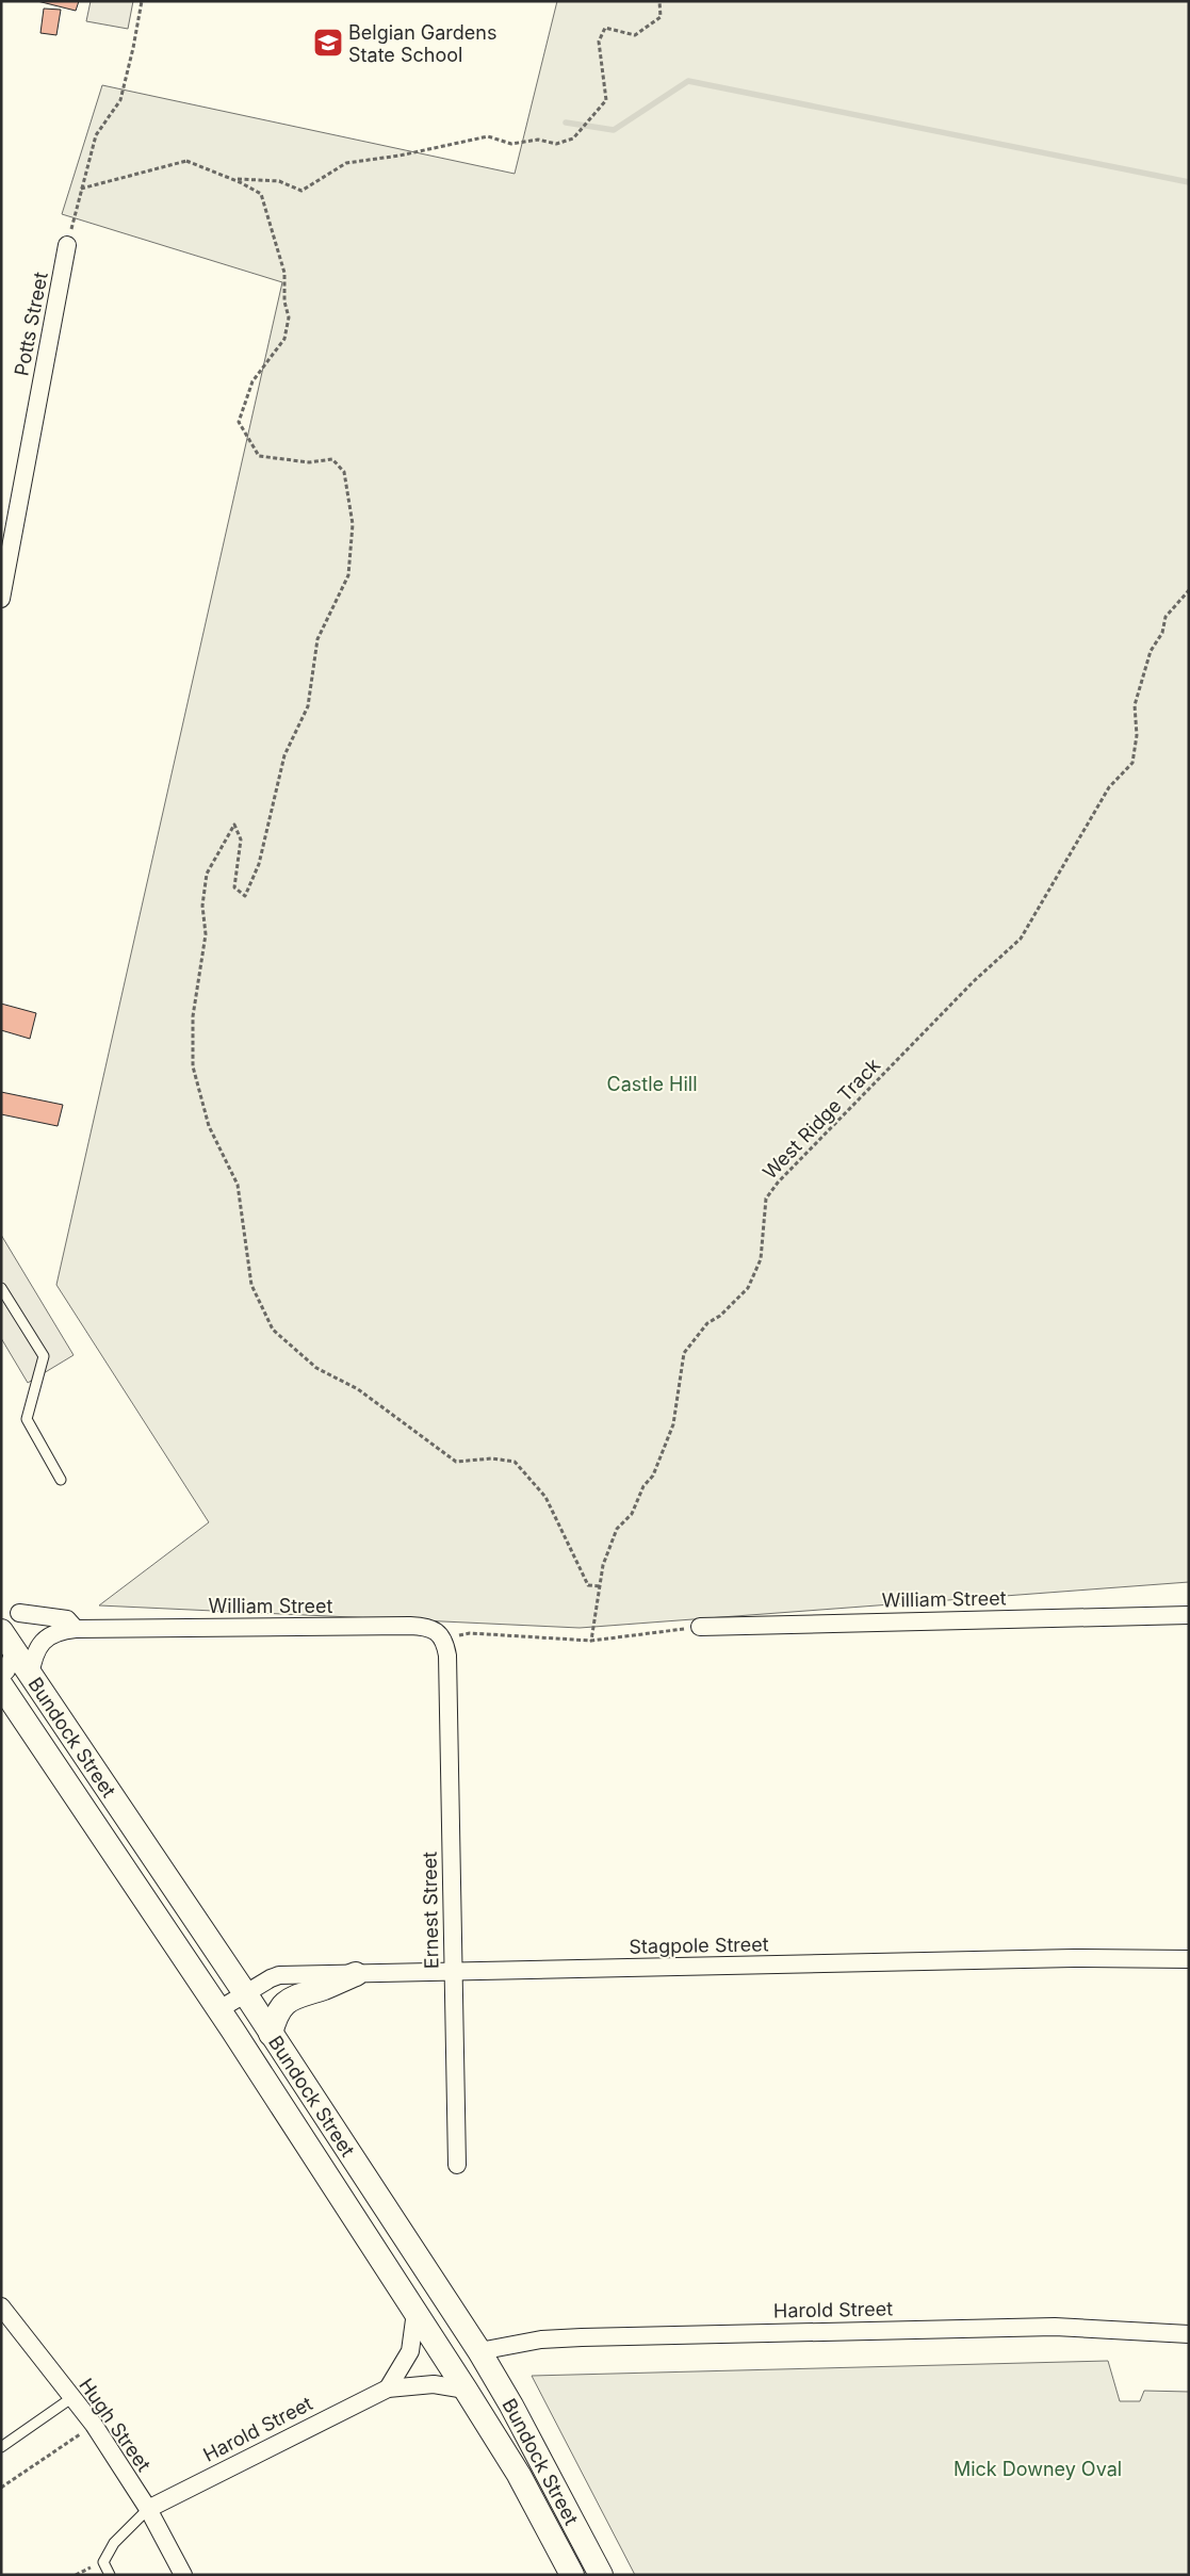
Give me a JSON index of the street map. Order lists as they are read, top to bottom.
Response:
{
  "streets": {
    "main road": ["Bundock Street"],
    "street": [
      "Potts Street",
      "William Street",
      "Ernest Street",
      "Stagpole Street",
      "Harold Street",
      "Hugh Street"
    ],
    "path": ["West Ridge Track"]
  },
  "crossings": [
    ["William Street", "Bundock Street"],
    ["William Street", "Ernest Street"],
    ["Bundock Street", "Stagpole Street"],
    ["Bundock Street", "Harold Street"],
    ["Ernest Street", "Stagpole Street"],
    ["Harold Street", "Hugh Street"]
  ],
  "parks": ["Castle Hill", "Mick Downey Oval"],
  "places": {
    "school or university": ["Belgian Gardens State School"]
  }
}
